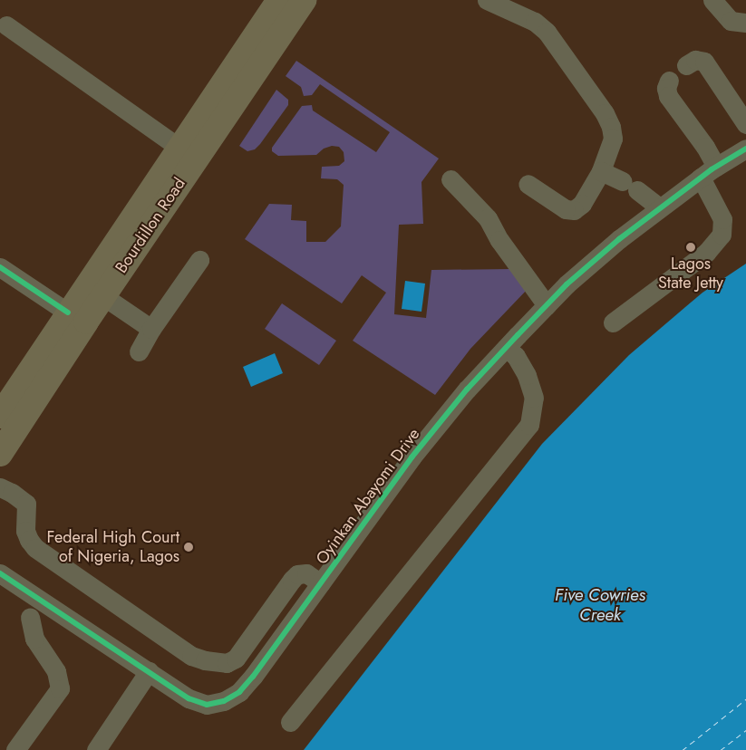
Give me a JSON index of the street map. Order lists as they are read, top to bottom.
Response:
{
  "streets": {
    "main road": ["Bourdillon Road"],
    "street": ["Oyinkan Abayomi Drive"]
  },
  "water": ["Five Cowries Creek"],
  "places": ["Lagos State Jetty", "Federal High Court of Nigeria, Lagos"]
}
